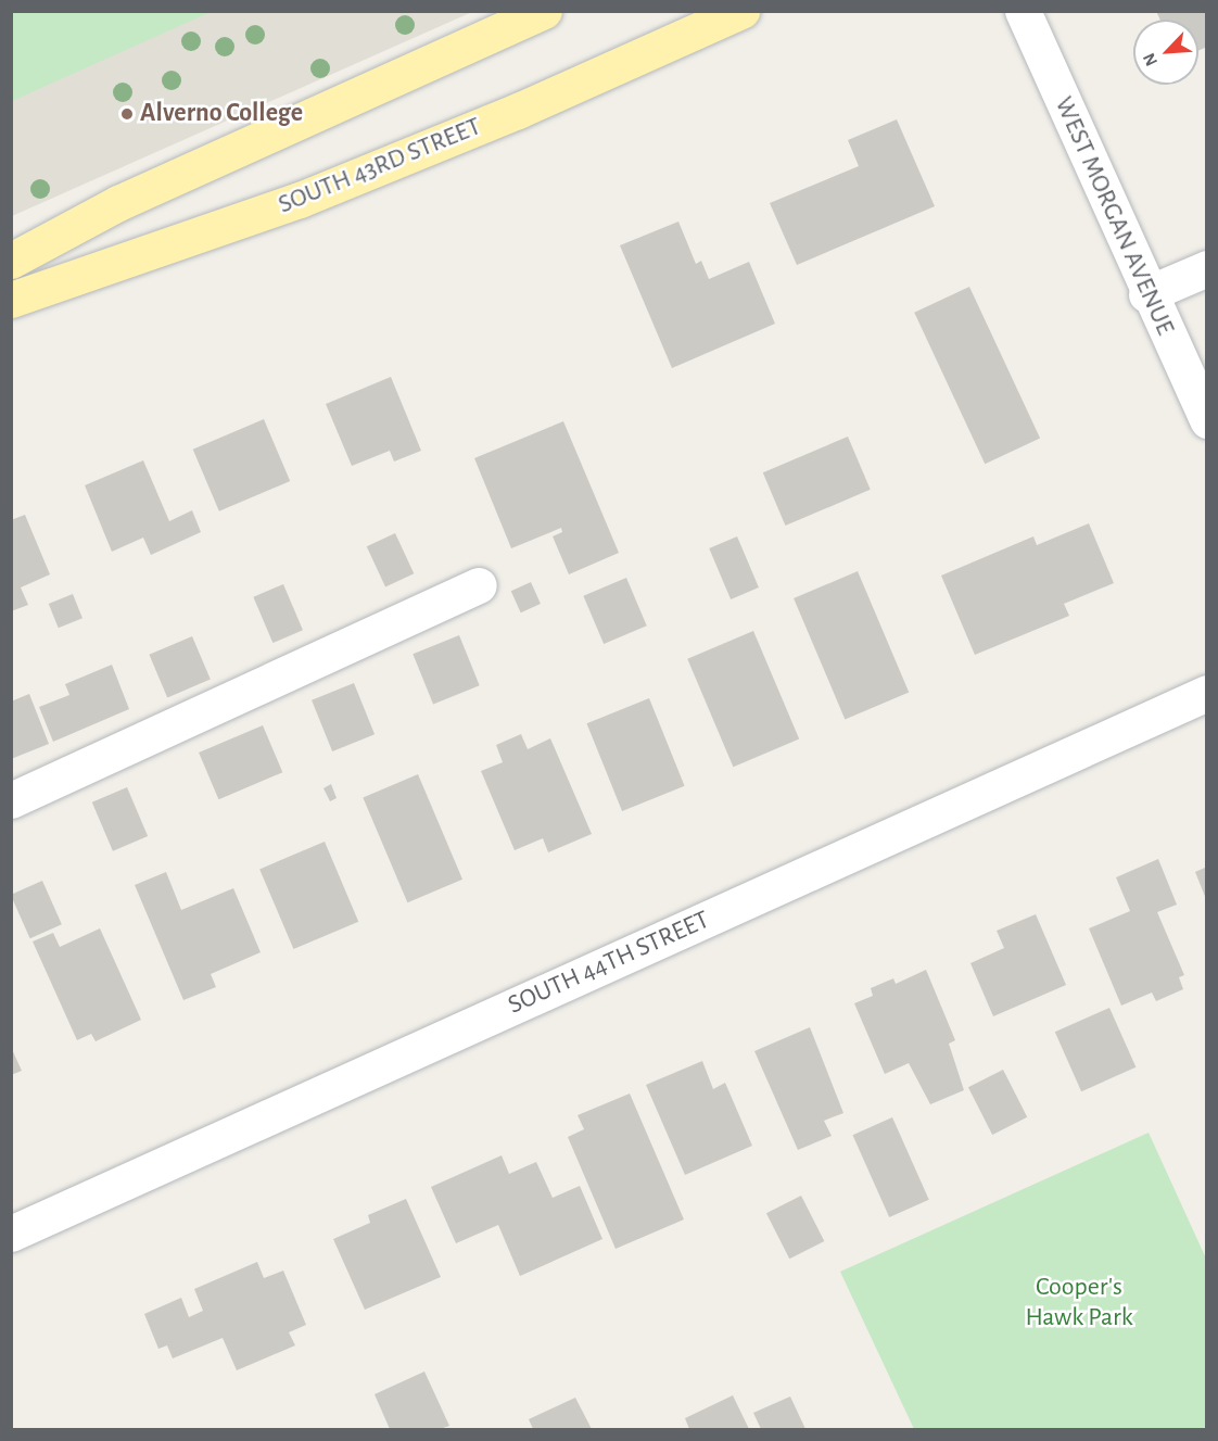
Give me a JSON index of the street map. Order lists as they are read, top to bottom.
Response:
{
  "streets": {
    "main road": ["SOUTH 43RD STREET"],
    "street": ["WEST MORGAN AVENUE", "SOUTH 44TH STREET"]
  },
  "parks": ["Cooper's Hawk Park"],
  "places": ["Alverno College"],
  "north": "bottom left"
}
